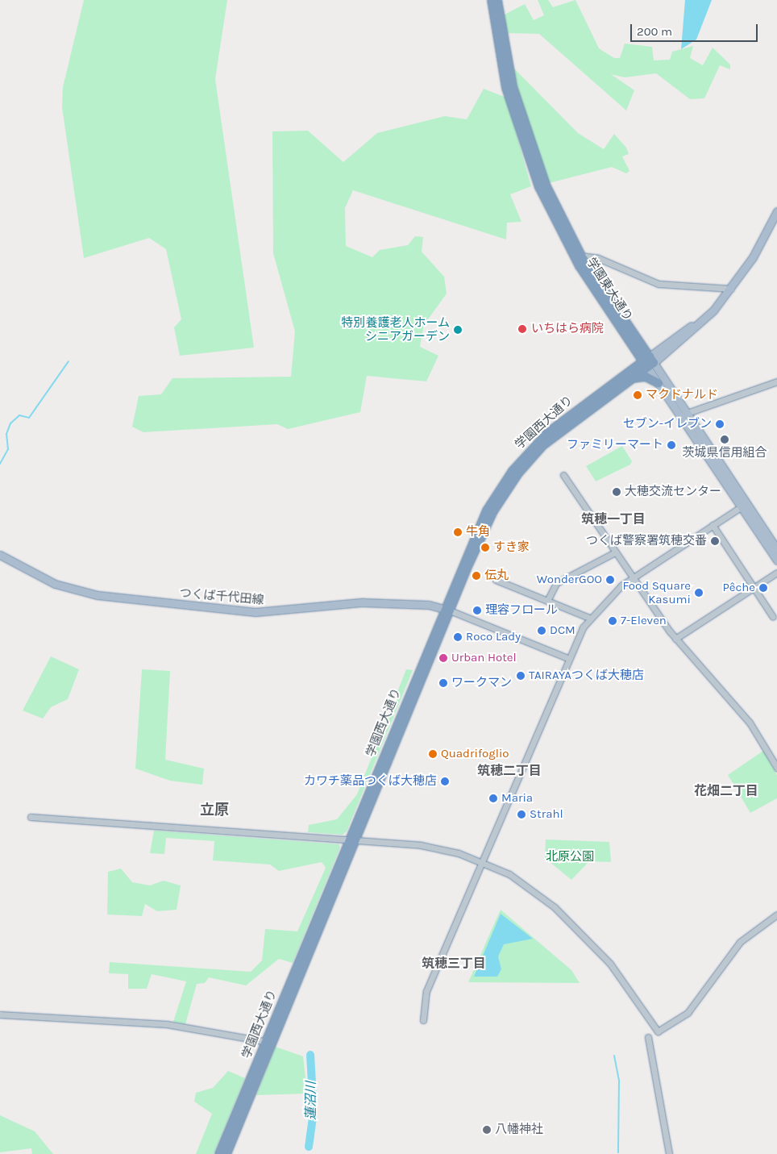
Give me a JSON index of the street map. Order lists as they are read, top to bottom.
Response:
{
  "streets": {
    "highway": ["学園東大通り", "学園西大通り"],
    "main road": ["つくば千代田線"]
  },
  "crossings": [
    ["学園東大通り", "学園西大通り"],
    ["学園西大通り", "つくば千代田線"]
  ],
  "districts": [
    "筑穂一丁目",
    "筑穂二丁目",
    "花畑二丁目",
    "立原",
    "筑穂三丁目"
  ],
  "water": ["蓮沼川"],
  "parks": ["北原公園"],
  "places": [
    "いちはら病院",
    "特別養護老人ホーム シニアガーデン",
    "マクドナルド",
    "セブン-イレブン",
    "茨城県信用組合",
    "ファミリーマート",
    "大穂交流センター",
    "牛角",
    "つくば警察署筑穂交番",
    "すき家",
    "伝丸",
    "WonderGOO",
    "Pêche",
    "Food Square Kasumi",
    "理容フロール",
    "7-Eleven",
    "DCM",
    "Roco Lady",
    "Urban Hotel",
    "TAIRAYAつくば大穂店",
    "ワークマン",
    "Quadrifoglio",
    "カワチ薬品つくば大穂店",
    "Maria",
    "Strahl",
    "八幡神社"
  ],
  "scale_bar": "200 m"
}
